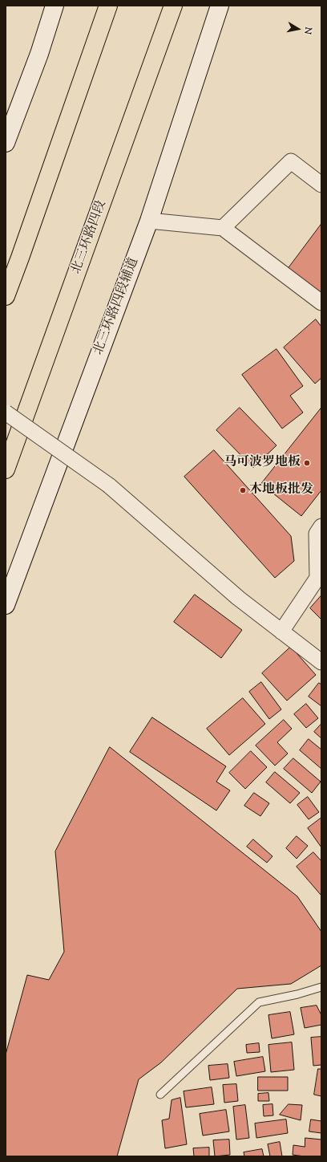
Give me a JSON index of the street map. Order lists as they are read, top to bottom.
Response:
{
  "streets": {
    "highway": ["北三环路四段"],
    "main road": ["北三环路四段辅道"]
  },
  "places": ["马可波罗地板", "木地板批发"],
  "north": "right"
}
